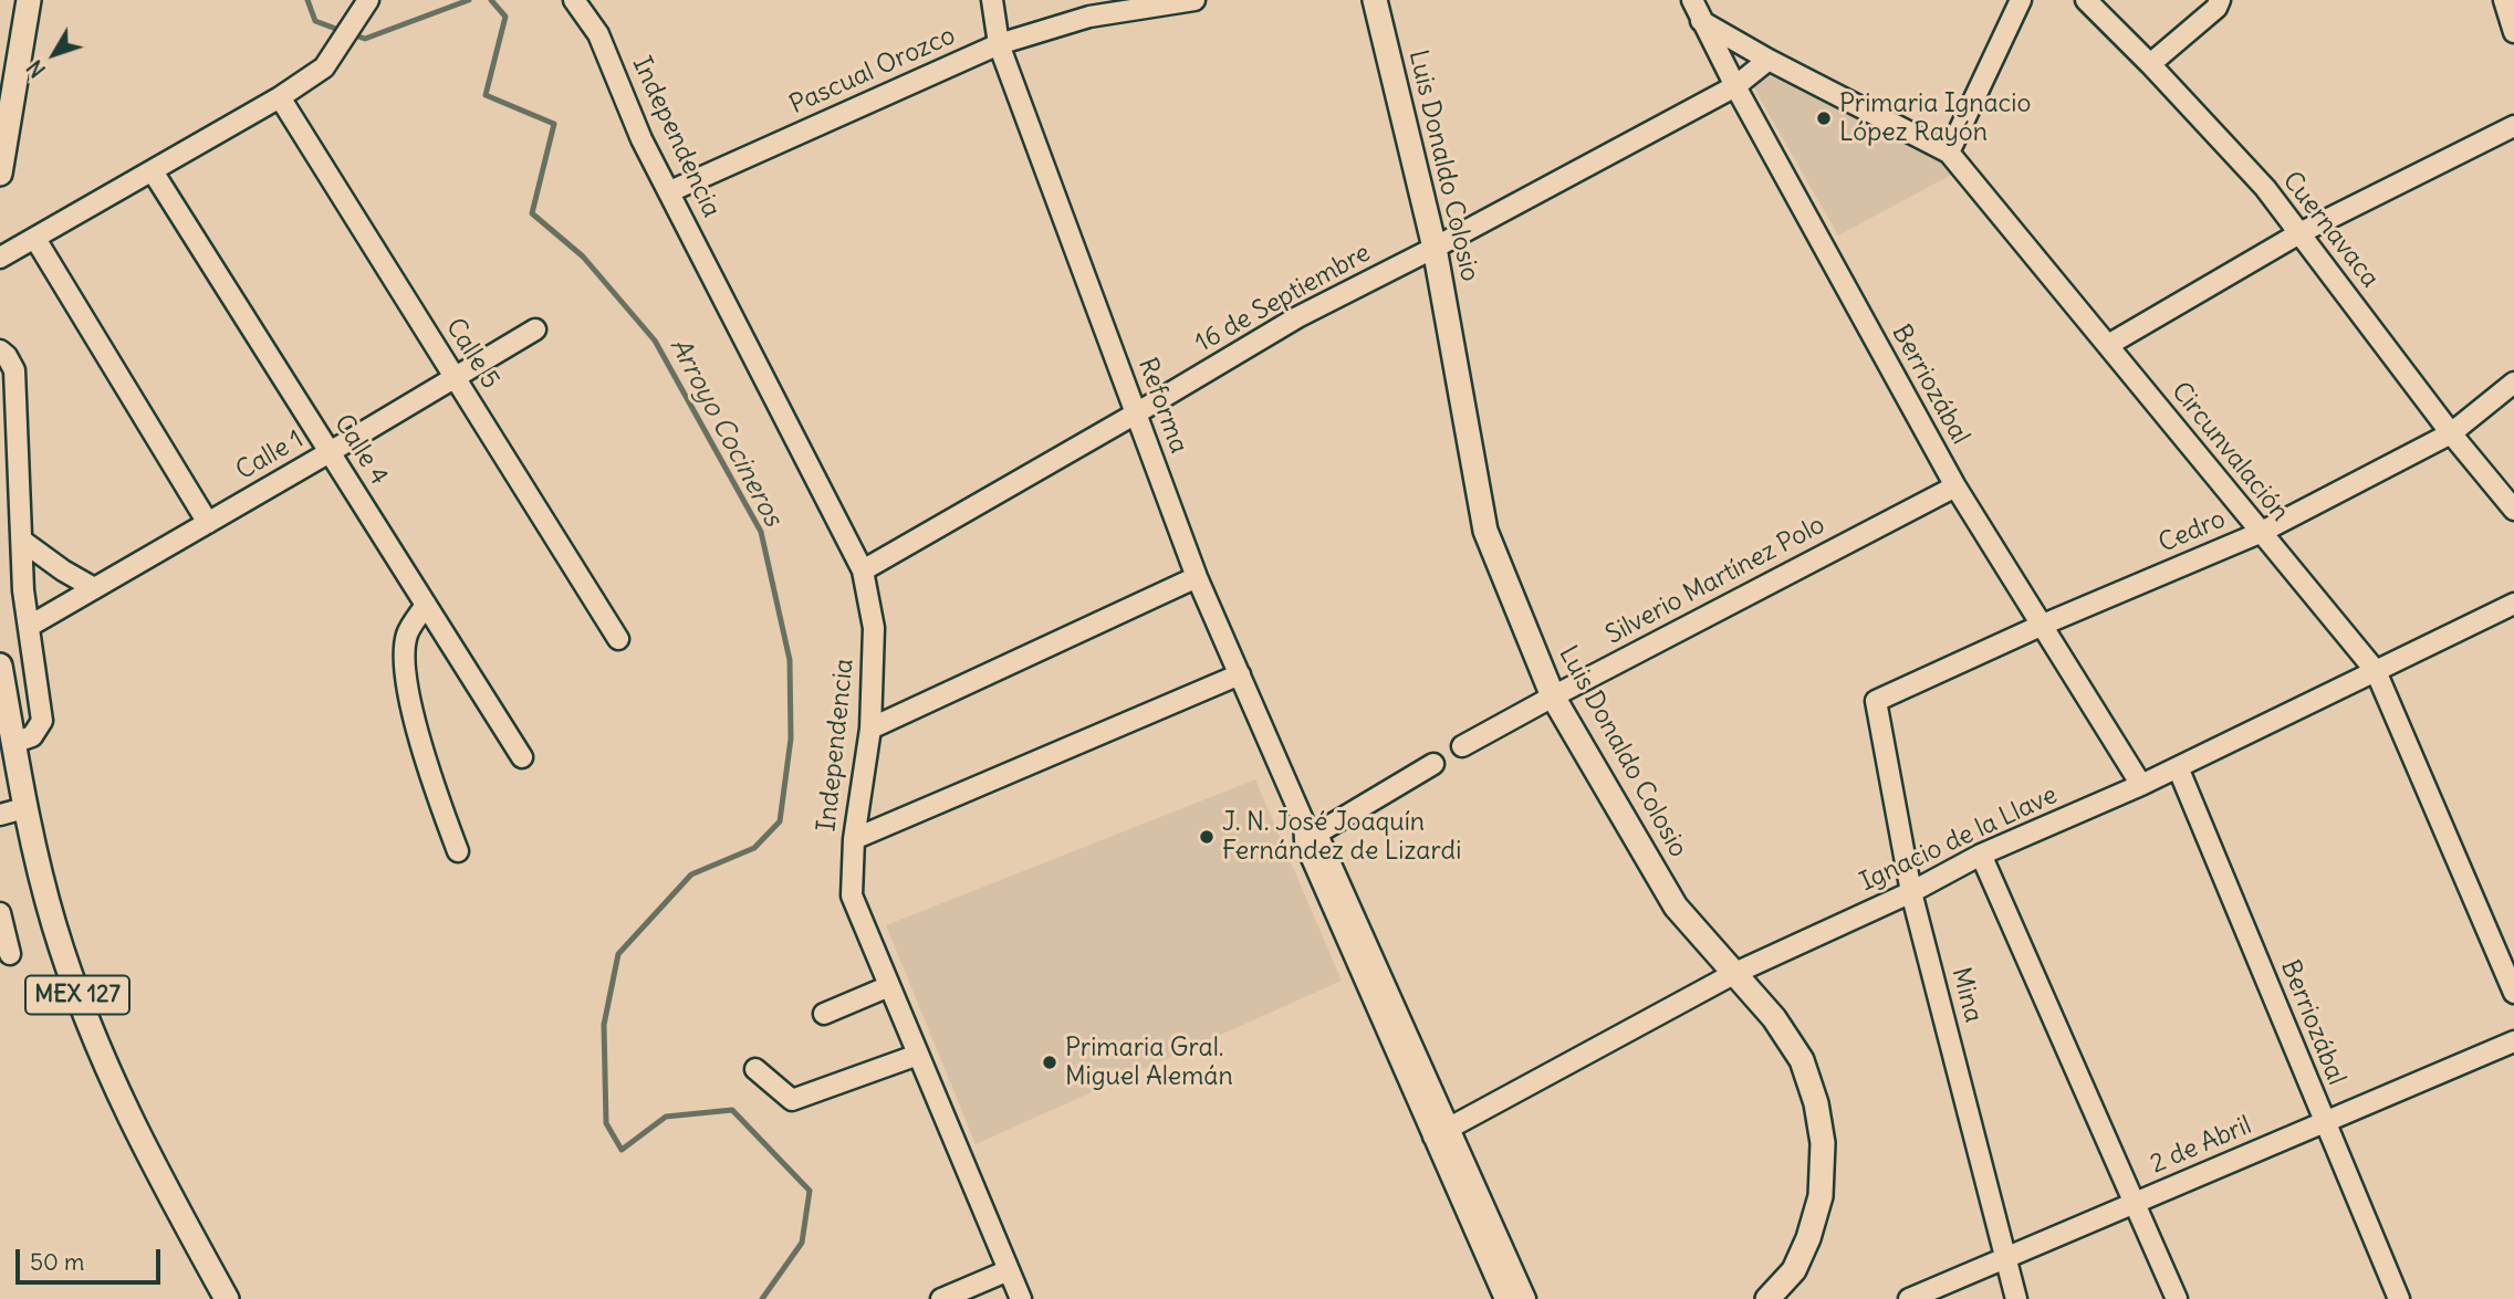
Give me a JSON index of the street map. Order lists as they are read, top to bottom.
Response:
{
  "streets": {
    "main road": ["Luis Donaldo Colosio", "MEX 127"],
    "street": [
      "Pascual Orozco",
      "Independencia",
      "Cuernavaca",
      "16 de Septiembre",
      "Calle 5",
      "Berriozábal",
      "Reforma",
      "Calle 4",
      "Circunvalación",
      "Calle 1",
      "Cedro",
      "Silverio Martínez Polo",
      "Ignacio de la Llave",
      "Mina",
      "2 de Abril"
    ]
  },
  "crossings": [
    ["Pascual Orozco", "Independencia"],
    ["Pascual Orozco", "Reforma"],
    ["Independencia", "16 de Septiembre"],
    ["Luis Donaldo Colosio", "16 de Septiembre"],
    ["Luis Donaldo Colosio", "Silverio Martínez Polo"],
    ["Luis Donaldo Colosio", "Ignacio de la Llave"],
    ["Cuernavaca", "Cedro"],
    ["16 de Septiembre", "Berriozábal"],
    ["16 de Septiembre", "Reforma"],
    ["Calle 5", "Calle 1"],
    ["Berriozábal", "Circunvalación"],
    ["Berriozábal", "Cedro"],
    ["Berriozábal", "Silverio Martínez Polo"],
    ["Berriozábal", "Ignacio de la Llave"],
    ["Berriozábal", "2 de Abril"],
    ["Reforma", "Ignacio de la Llave"],
    ["Calle 4", "Calle 1"],
    ["Circunvalación", "Cedro"],
    ["Circunvalación", "Ignacio de la Llave"],
    ["Cedro", "Mina"],
    ["Ignacio de la Llave", "Mina"],
    ["Mina", "2 de Abril"]
  ],
  "water": ["Arroyo Cocineros"],
  "places": ["Primaria Ignacio López Rayón", "J. N. José Joaquín Fernández de Lizardi", "Primaria Gral. Miguel Alemán"],
  "scale_bar": "50 m",
  "north": "bottom left"
}
